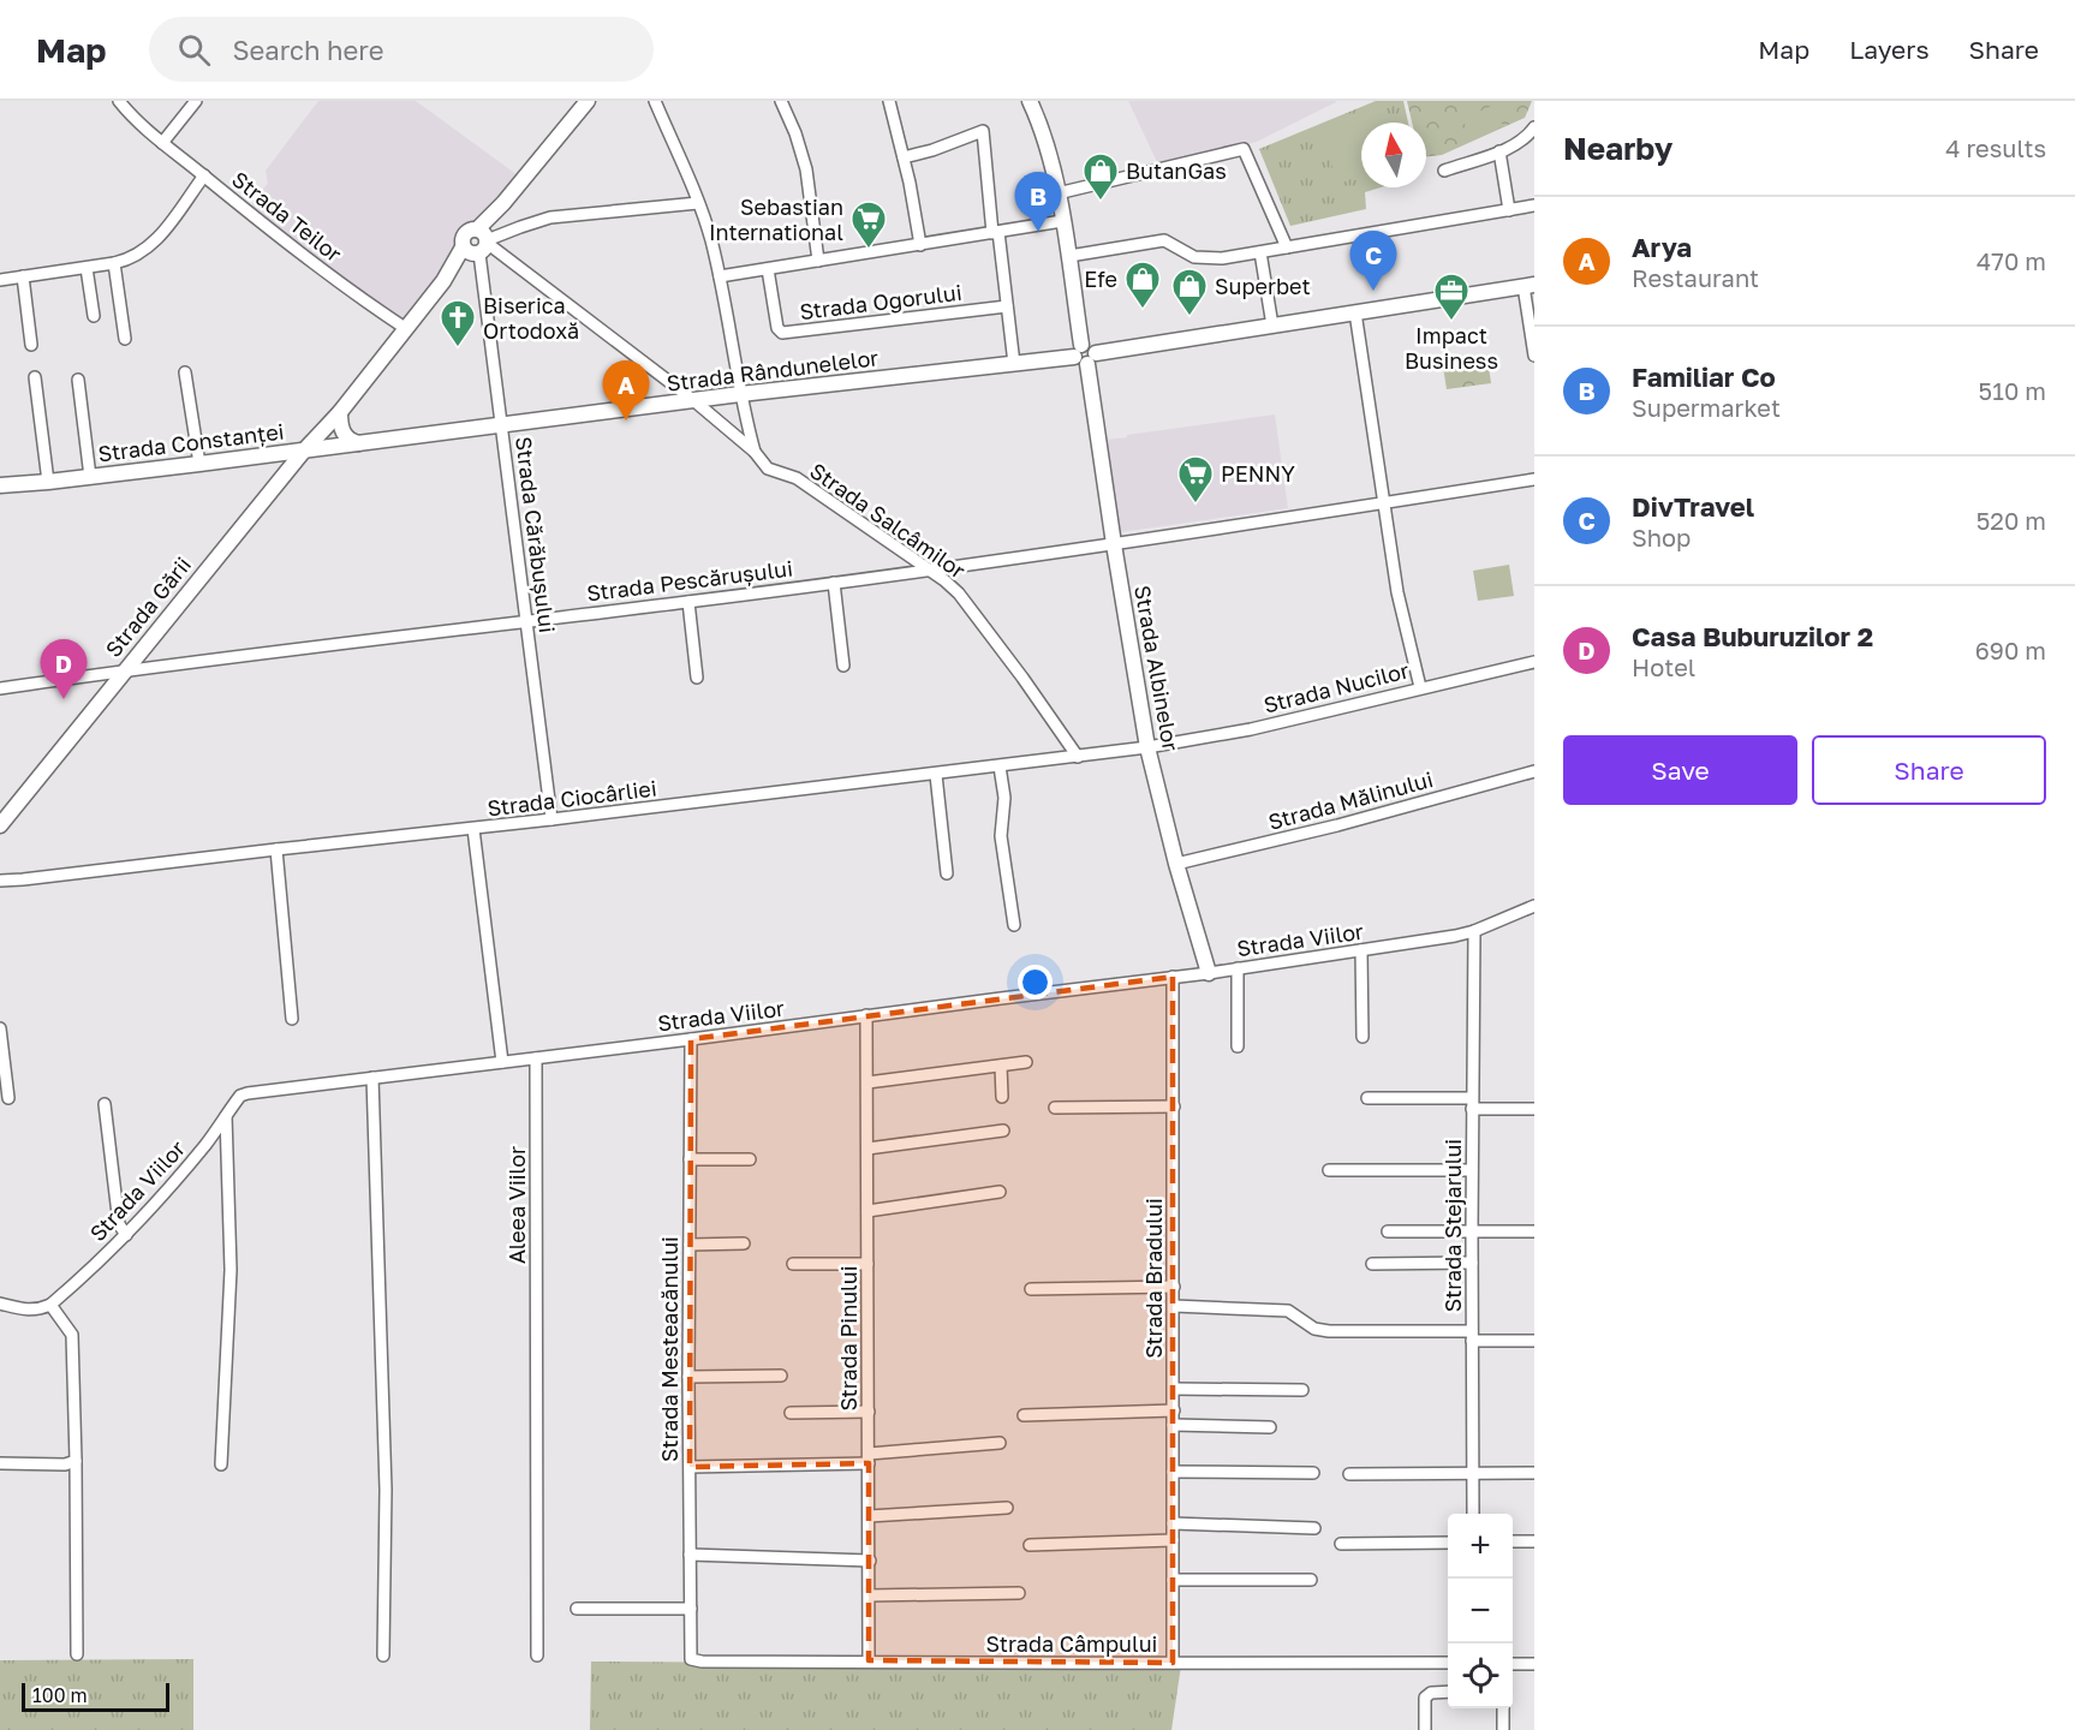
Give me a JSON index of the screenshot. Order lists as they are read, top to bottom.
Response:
{
  "streets": {
    "street": [
      "Strada Teilor",
      "Strada Ogorului",
      "Strada Rândunelelor",
      "Strada Constanței",
      "Strada Salcâmilor",
      "Strada Cărăbușului",
      "Strada Pescărușului",
      "Strada Gării",
      "Strada Albinelor",
      "Strada Nucilor",
      "Strada Ciocârliei",
      "Strada Mălinului",
      "Strada Viilor",
      "Aleea Viilor",
      "Strada Stejarului",
      "Strada Bradului",
      "Strada Pinului",
      "Strada Mesteacănului",
      "Strada Câmpului"
    ]
  },
  "crossings": [
    ["Strada Teilor", "Strada Constanței"],
    ["Strada Rândunelelor", "Strada Constanței"],
    ["Strada Rândunelelor", "Strada Cărăbușului"],
    ["Strada Rândunelelor", "Strada Gării"],
    ["Strada Rândunelelor", "Strada Albinelor"],
    ["Strada Constanței", "Strada Cărăbușului"],
    ["Strada Constanței", "Strada Gării"],
    ["Strada Salcâmilor", "Strada Pescărușului"],
    ["Strada Salcâmilor", "Strada Ciocârliei"],
    ["Strada Cărăbușului", "Strada Pescărușului"],
    ["Strada Cărăbușului", "Strada Ciocârliei"],
    ["Strada Pescărușului", "Strada Gării"],
    ["Strada Pescărușului", "Strada Albinelor"],
    ["Strada Albinelor", "Strada Nucilor"],
    ["Strada Albinelor", "Strada Ciocârliei"],
    ["Strada Albinelor", "Strada Mălinului"],
    ["Strada Albinelor", "Strada Viilor"],
    ["Strada Nucilor", "Strada Ciocârliei"],
    ["Strada Viilor", "Aleea Viilor"],
    ["Strada Viilor", "Strada Stejarului"],
    ["Strada Viilor", "Strada Bradului"],
    ["Strada Viilor", "Strada Pinului"],
    ["Strada Viilor", "Strada Mesteacănului"],
    ["Strada Bradului", "Strada Câmpului"],
    ["Strada Pinului", "Strada Câmpului"],
    ["Strada Mesteacănului", "Strada Câmpului"]
  ],
  "places": {
    "shop": ["ButanGas", "Efe", "Superbet"],
    "supermarket": ["Sebastian International", "PENNY"],
    "office": ["Impact Business"],
    "church": ["Biserica Ortodoxă"]
  },
  "scale_bar": "100 m",
  "north": "top",
  "page": {
    "header": "Map",
    "search": "Search here",
    "nav": ["Map", "Layers", "Share"],
    "heading": ["Nearby", "4 results"],
    "pins": [
      "B",
      "C",
      "A",
      "D"
    ],
    "list": [
      {
        "mark": "A",
        "name": "Arya",
        "note": "Restaurant",
        "value": "470 m"
      },
      {
        "mark": "B",
        "name": "Familiar Co",
        "note": "Supermarket",
        "value": "510 m"
      },
      {
        "mark": "C",
        "name": "DivTravel",
        "note": "Shop",
        "value": "520 m"
      },
      {
        "mark": "D",
        "name": "Casa Buburuzilor 2",
        "note": "Hotel",
        "value": "690 m"
      }
    ],
    "buttons": ["Save", "Share"],
    "map_buttons": ["+", "−"],
    "scale": "100 m"
  }
}
